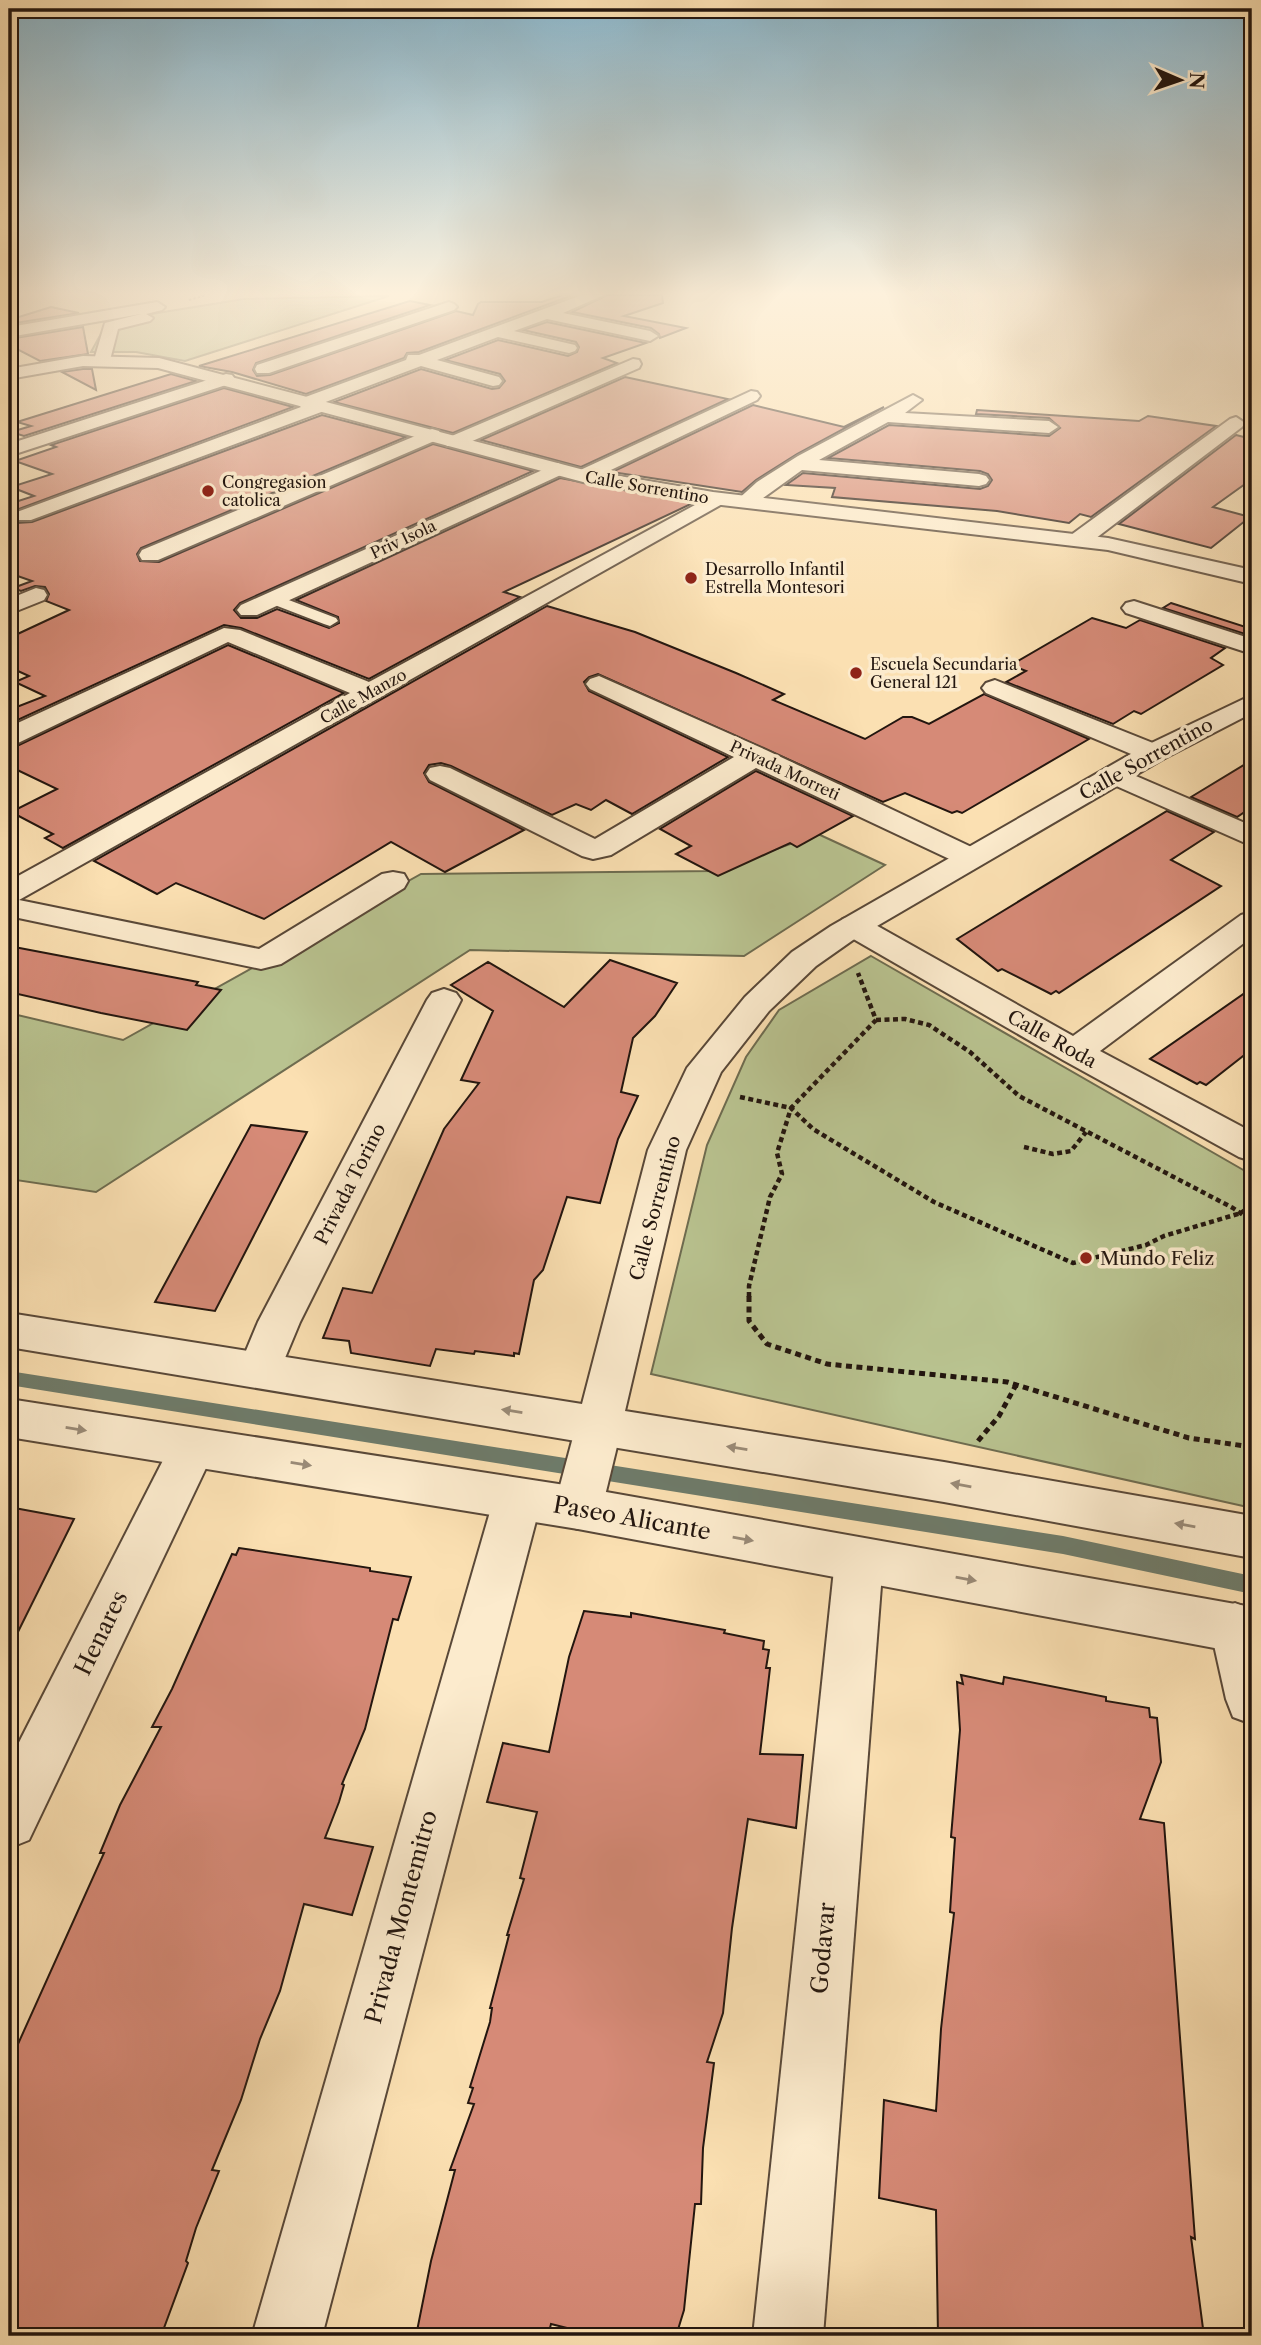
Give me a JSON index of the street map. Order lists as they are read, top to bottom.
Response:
{
  "streets": {
    "street": [
      "Calle Sorrentino",
      "Priv Isola",
      "Calle Manzo",
      "Privada Morreti",
      "Calle Roda",
      "Privada Torino",
      "Paseo Alicante",
      "Henares",
      "Privada Montemitro",
      "Godavar"
    ]
  },
  "crossings": [
    ["Calle Sorrentino", "Priv Isola"],
    ["Calle Sorrentino", "Calle Manzo"],
    ["Calle Sorrentino", "Privada Morreti"],
    ["Calle Sorrentino", "Calle Roda"],
    ["Calle Sorrentino", "Paseo Alicante"],
    ["Paseo Alicante", "Henares"],
    ["Paseo Alicante", "Privada Montemitro"],
    ["Paseo Alicante", "Godavar"]
  ],
  "places": [
    "Congregasion catolica",
    "Desarrollo Infantil Estrella Montesori",
    "Escuela Secundaria General 121",
    "Mundo Feliz"
  ],
  "north": "right"
}
